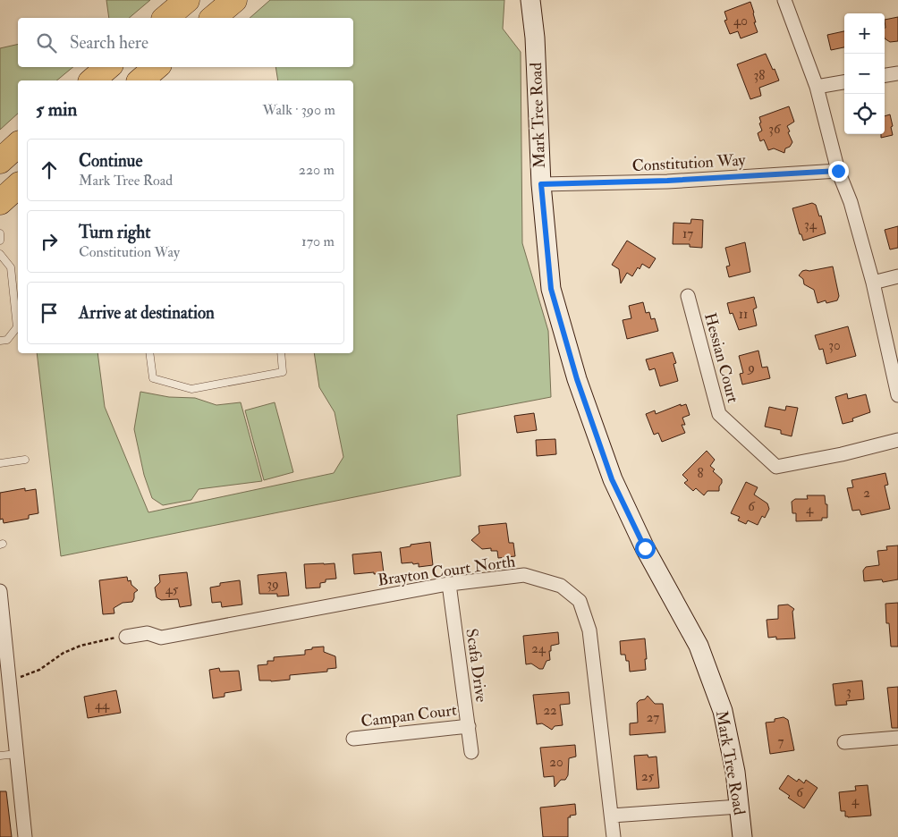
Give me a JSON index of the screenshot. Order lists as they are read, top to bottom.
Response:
{
  "streets": {
    "main road": ["Mark Tree Road"],
    "street": [
      "Constitution Way",
      "Hessian Court",
      "Brayton Court North",
      "Scafa Drive",
      "Campan Court"
    ]
  },
  "crossings": [
    ["Mark Tree Road", "Constitution Way"],
    ["Brayton Court North", "Scafa Drive"],
    ["Scafa Drive", "Campan Court"]
  ],
  "house_numbers": [
    "40",
    "38",
    "36",
    "34",
    "17",
    "11",
    "30",
    "9",
    "8",
    "2",
    "6",
    "4",
    "39",
    "45",
    "24",
    "3",
    "44",
    "22",
    "27",
    "7",
    "20",
    "25",
    "6",
    "4"
  ],
  "page": {
    "map_buttons": ["+", "−"],
    "search": "Search here",
    "heading": ["5 min", "Walk · 390 m"],
    "list": [
      ["Continue", "Mark Tree Road", "220 m"],
      ["Turn right", "Constitution Way", "170 m"],
      "Arrive at destination"
    ]
  }
}
